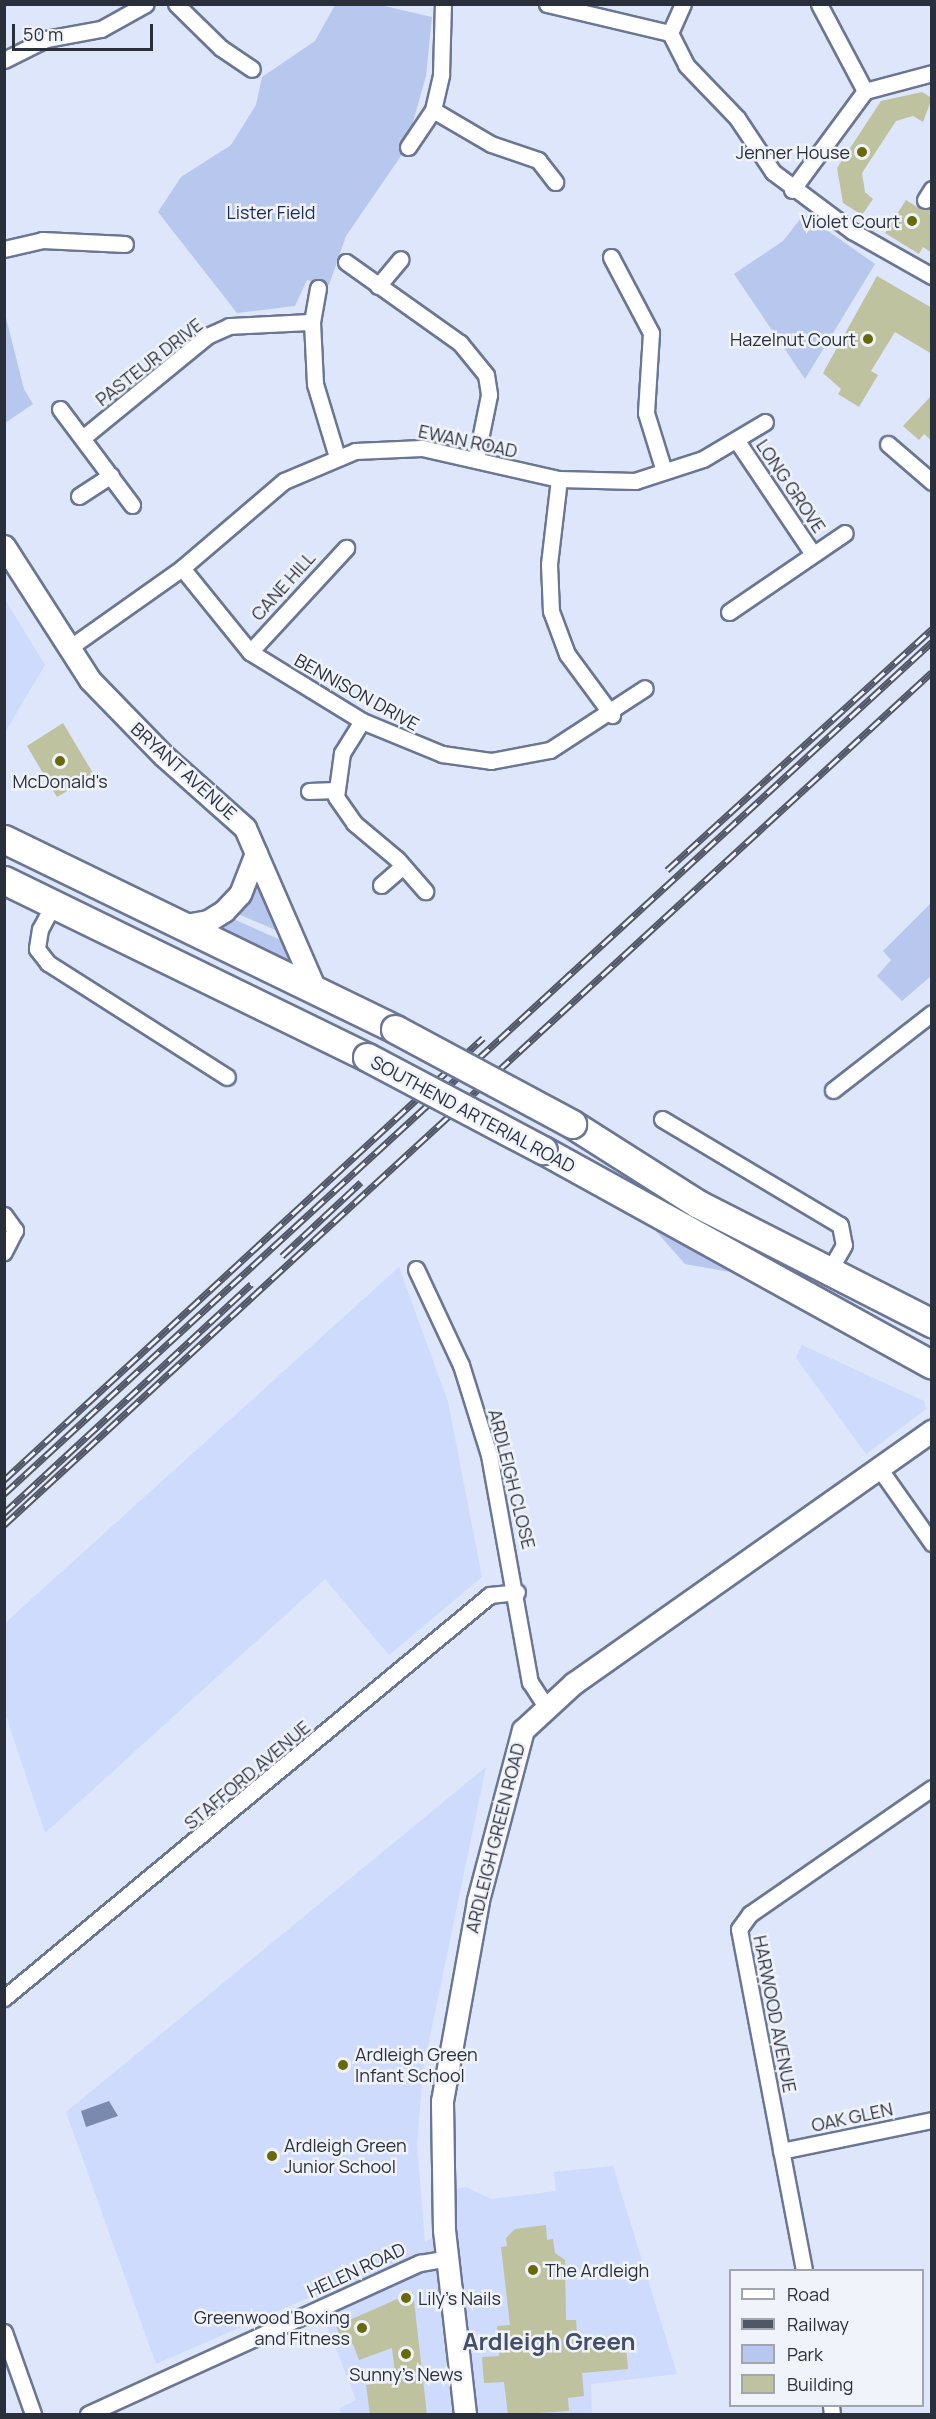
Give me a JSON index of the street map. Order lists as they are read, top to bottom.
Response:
{
  "streets": {
    "highway": ["SOUTHEND ARTERIAL ROAD"],
    "street": [
      "PASTEUR DRIVE",
      "EWAN ROAD",
      "LONG GROVE",
      "CANE HILL",
      "BENNISON DRIVE",
      "BRYANT AVENUE",
      "ARDLEIGH CLOSE",
      "STAFFORD AVENUE",
      "ARDLEIGH GREEN ROAD",
      "HARWOOD AVENUE",
      "OAK GLEN",
      "HELEN ROAD"
    ]
  },
  "crossings": [
    ["EWAN ROAD", "LONG GROVE"],
    ["EWAN ROAD", "BENNISON DRIVE"],
    ["EWAN ROAD", "BRYANT AVENUE"],
    ["CANE HILL", "BENNISON DRIVE"],
    ["BRYANT AVENUE", "SOUTHEND ARTERIAL ROAD"],
    ["ARDLEIGH CLOSE", "STAFFORD AVENUE"],
    ["ARDLEIGH CLOSE", "ARDLEIGH GREEN ROAD"],
    ["ARDLEIGH GREEN ROAD", "HELEN ROAD"],
    ["HARWOOD AVENUE", "OAK GLEN"]
  ],
  "districts": ["Ardleigh Green"],
  "parks": ["Lister Field"],
  "places": [
    "Jenner House",
    "Violet Court",
    "Hazelnut Court",
    "McDonald's",
    "Ardleigh Green Infant School",
    "Ardleigh Green Junior School",
    "The Ardleigh",
    "Lily's Nails",
    "Greenwood Boxing and Fitness",
    "Sunny's News"
  ],
  "legend": [
    "Road",
    "Railway",
    "Park",
    "Building"
  ],
  "scale_bar": "50 m"
}
